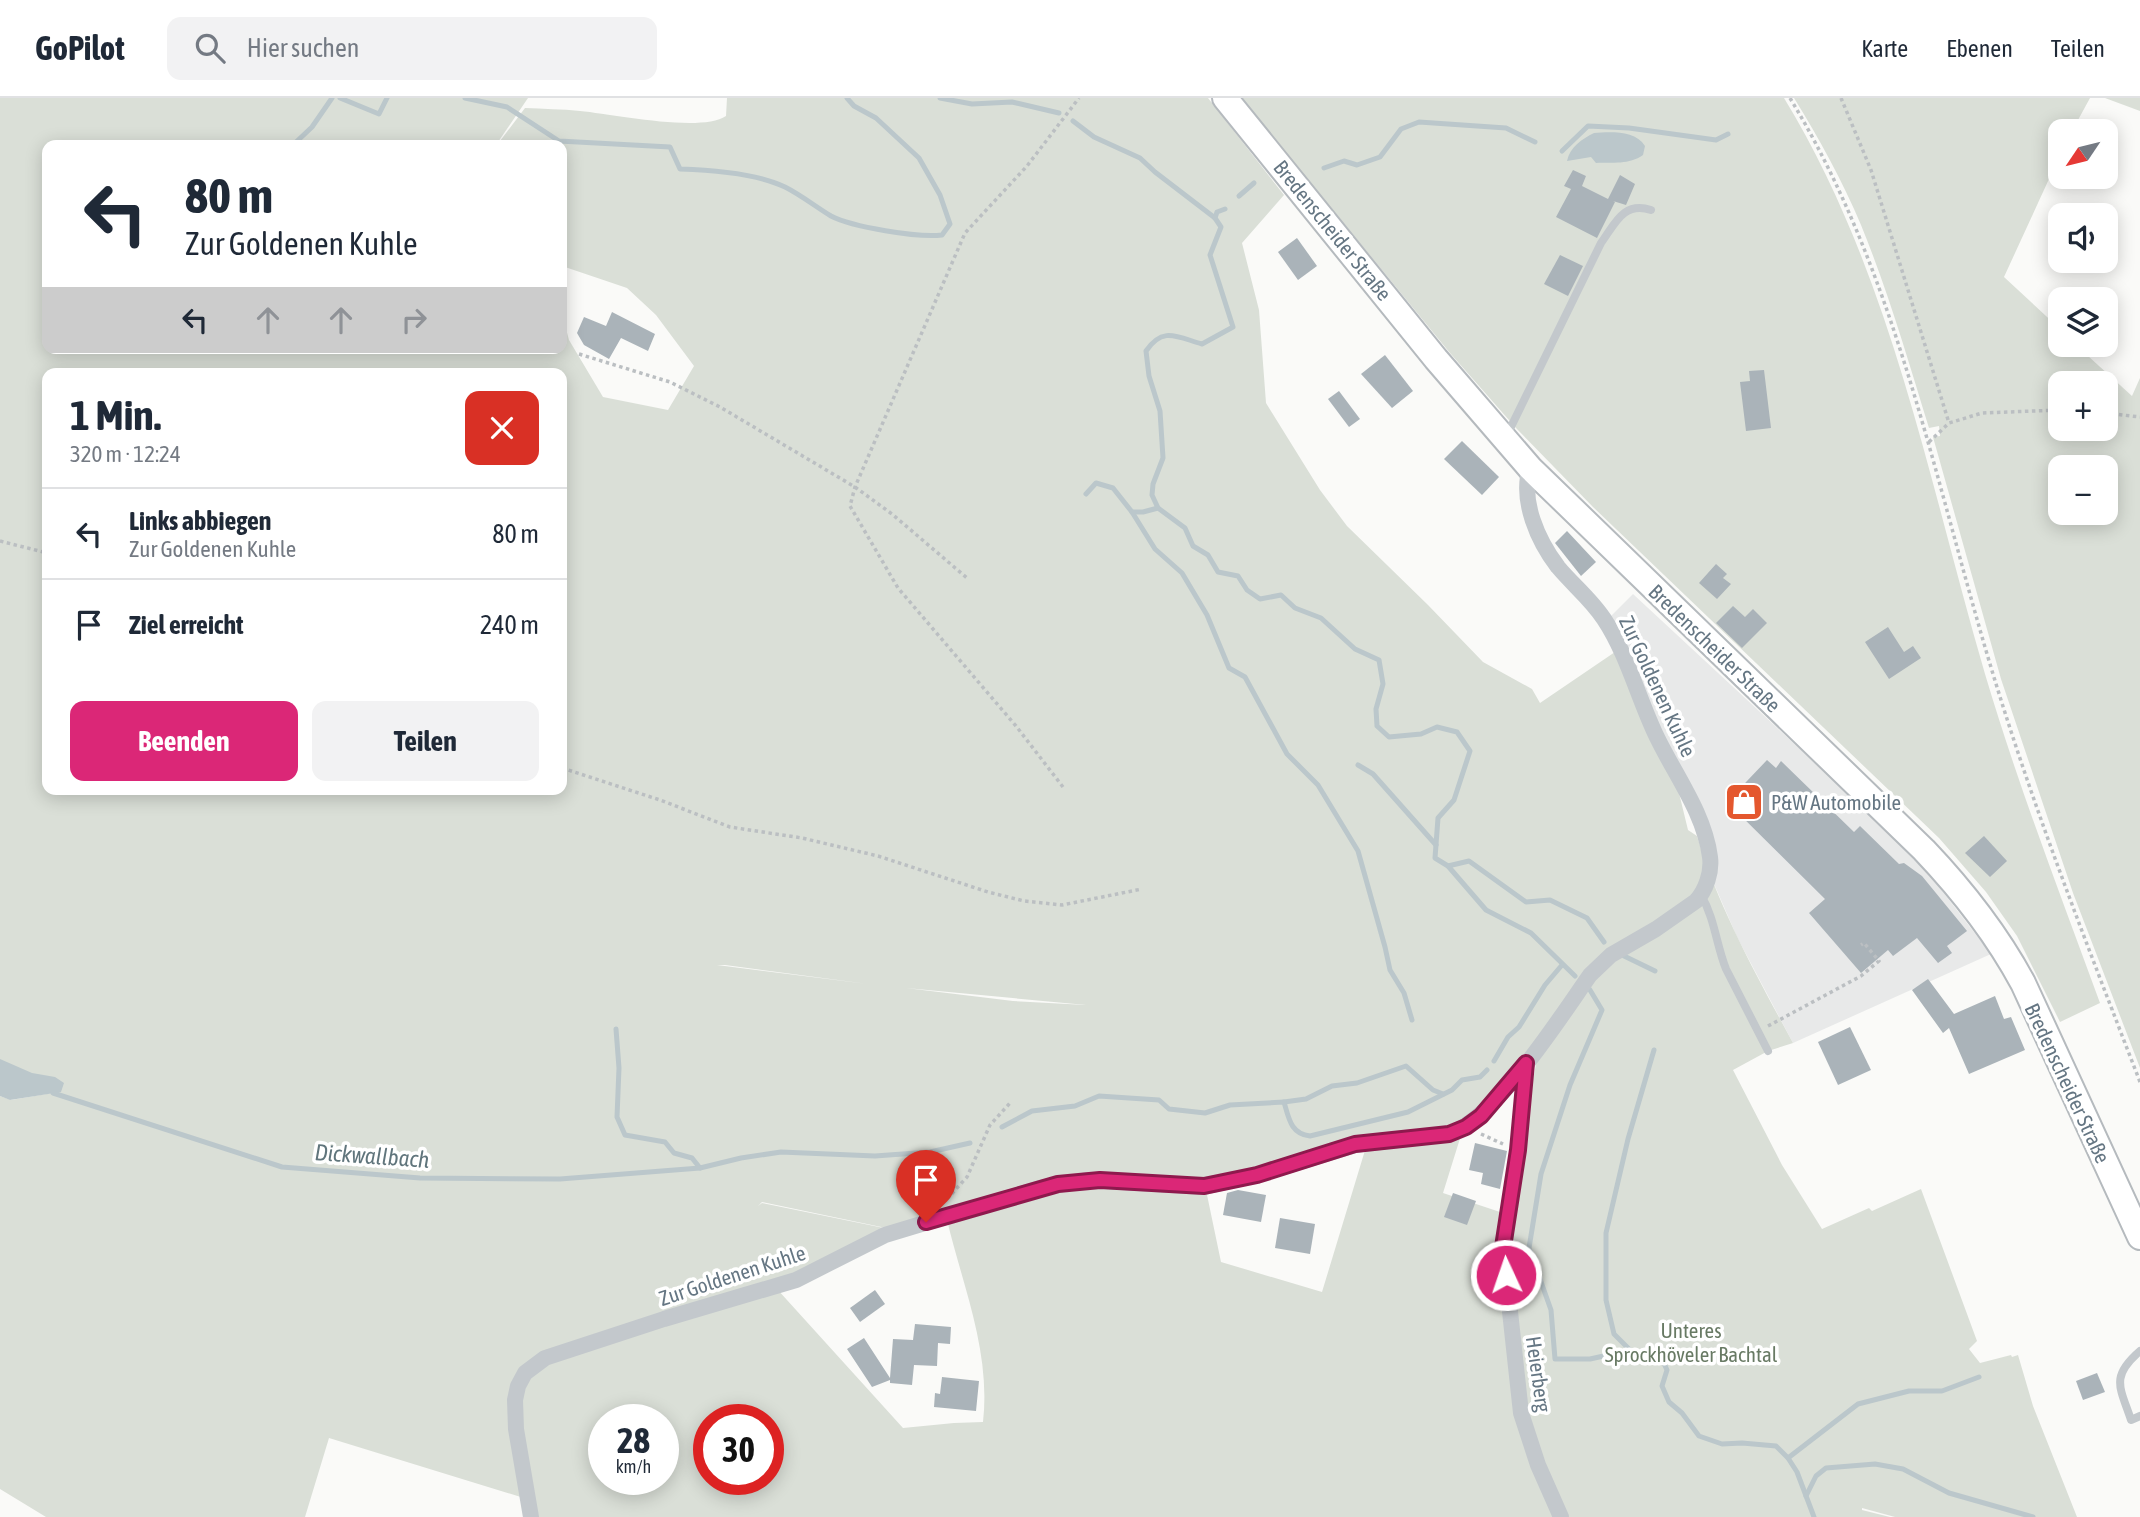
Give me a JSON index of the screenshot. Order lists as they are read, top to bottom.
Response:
{
  "streets": {
    "main road": ["Bredenscheider Straße"],
    "street": ["Zur Goldenen Kuhle", "Heierberg"]
  },
  "crossings": [
    ["Bredenscheider Straße", "Zur Goldenen Kuhle"],
    ["Zur Goldenen Kuhle", "Heierberg"]
  ],
  "water": ["Dickwallbach"],
  "parks": ["Unteres Sprockhöveler Bachtal"],
  "places": {
    "shop": ["P&W Automobile"]
  },
  "north": "bottom left",
  "page": {
    "header": "GoPilot",
    "search": "Hier suchen",
    "nav": ["Karte", "Ebenen", "Teilen"],
    "map_buttons": ["+", "−"],
    "turn": ["80 m", "Zur Goldenen Kuhle"],
    "heading": ["1 Min.", "320 m · 12:24"],
    "list": [
      {
        "name": "Links abbiegen",
        "note": "Zur Goldenen Kuhle",
        "value": "80 m"
      },
      {
        "name": "Ziel erreicht",
        "value": "240 m"
      }
    ],
    "buttons": ["Beenden", "Teilen"],
    "speed": "28 km/h",
    "limit": "30"
  }
}
